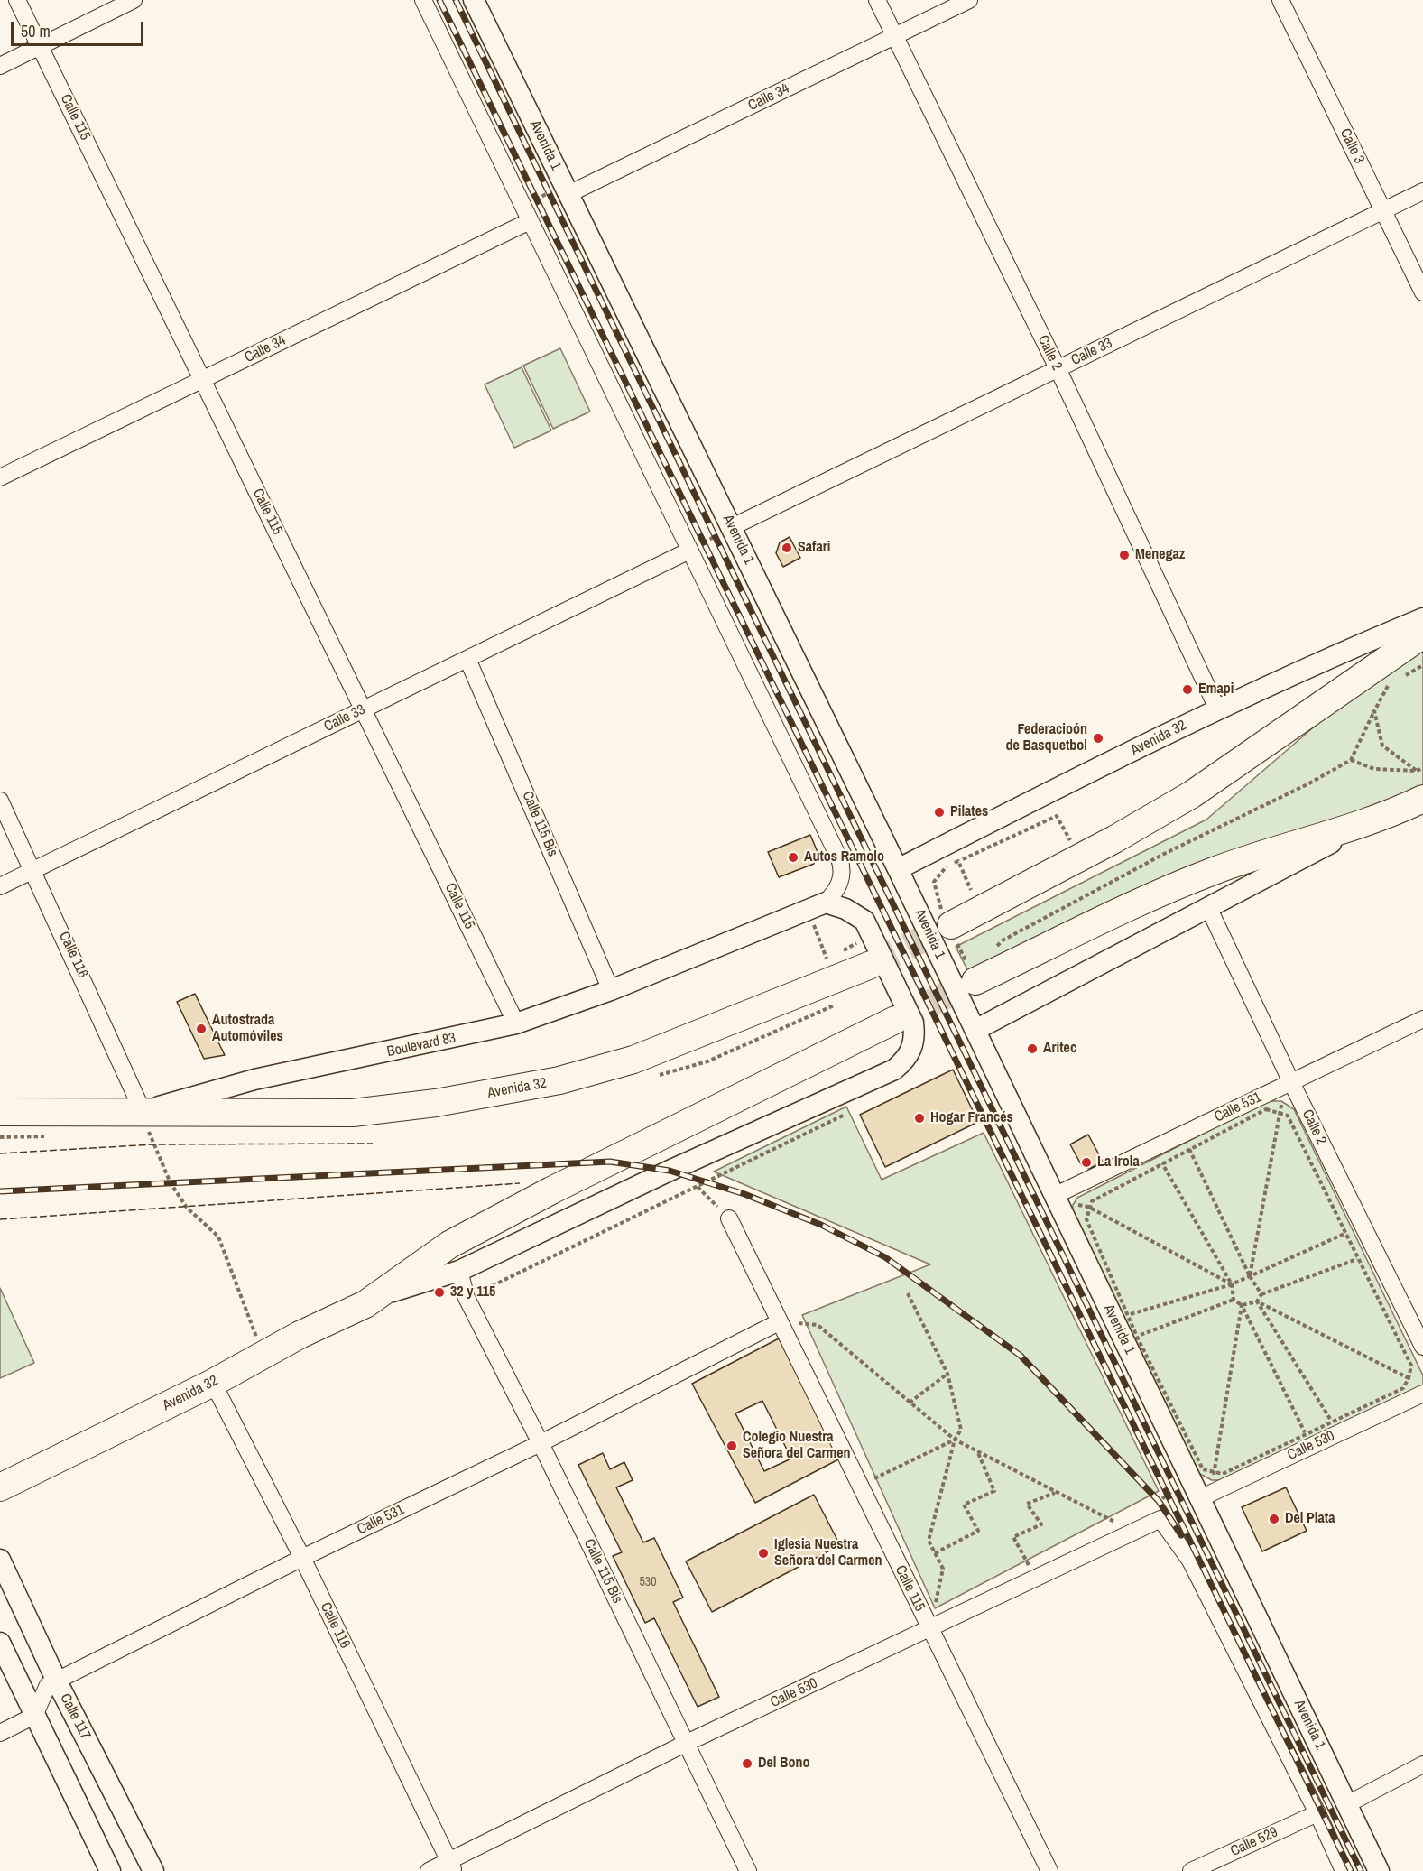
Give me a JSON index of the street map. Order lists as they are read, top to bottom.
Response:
{
  "streets": {
    "highway": ["Avenida 32", "Boulevard 83"],
    "street": [
      "Calle 34",
      "Calle 115",
      "Avenida 1",
      "Calle 3",
      "Calle 33",
      "Calle 2",
      "Calle 115 Bis",
      "Calle 116",
      "Calle 531",
      "Calle 530",
      "Calle 117",
      "Calle 529"
    ]
  },
  "crossings": [
    ["Calle 34", "Calle 115"],
    ["Calle 34", "Avenida 1"],
    ["Calle 34", "Calle 2"],
    ["Calle 115", "Calle 33"],
    ["Calle 115", "Boulevard 83"],
    ["Calle 115", "Calle 531"],
    ["Calle 115", "Calle 530"],
    ["Avenida 1", "Calle 33"],
    ["Avenida 1", "Avenida 32"],
    ["Avenida 1", "Calle 531"],
    ["Avenida 1", "Calle 530"],
    ["Calle 3", "Calle 33"],
    ["Calle 33", "Calle 2"],
    ["Calle 33", "Calle 115 Bis"],
    ["Calle 33", "Calle 116"],
    ["Calle 2", "Avenida 32"],
    ["Calle 2", "Calle 531"],
    ["Avenida 32", "Calle 115 Bis"],
    ["Avenida 32", "Calle 116"],
    ["Avenida 32", "Boulevard 83"],
    ["Calle 115 Bis", "Boulevard 83"],
    ["Calle 115 Bis", "Calle 531"],
    ["Calle 115 Bis", "Calle 530"],
    ["Calle 116", "Boulevard 83"],
    ["Calle 116", "Calle 531"],
    ["Calle 116", "Calle 530"],
    ["Calle 531", "Calle 117"]
  ],
  "places": [
    "Safari",
    "Menegaz",
    "Emapi",
    "Federacioón de Basquetbol",
    "Pilates",
    "Autos Ramolo",
    "Autostrada Automóviles",
    "Aritec",
    "Hogar Francés",
    "La Irola",
    "32 y 115",
    "Colegio Nuestra Señora del Carmen",
    "Del Plata",
    "Iglesia Nuestra Señora del Carmen",
    "Del Bono"
  ],
  "house_numbers": ["530"],
  "scale_bar": "50 m"
}
